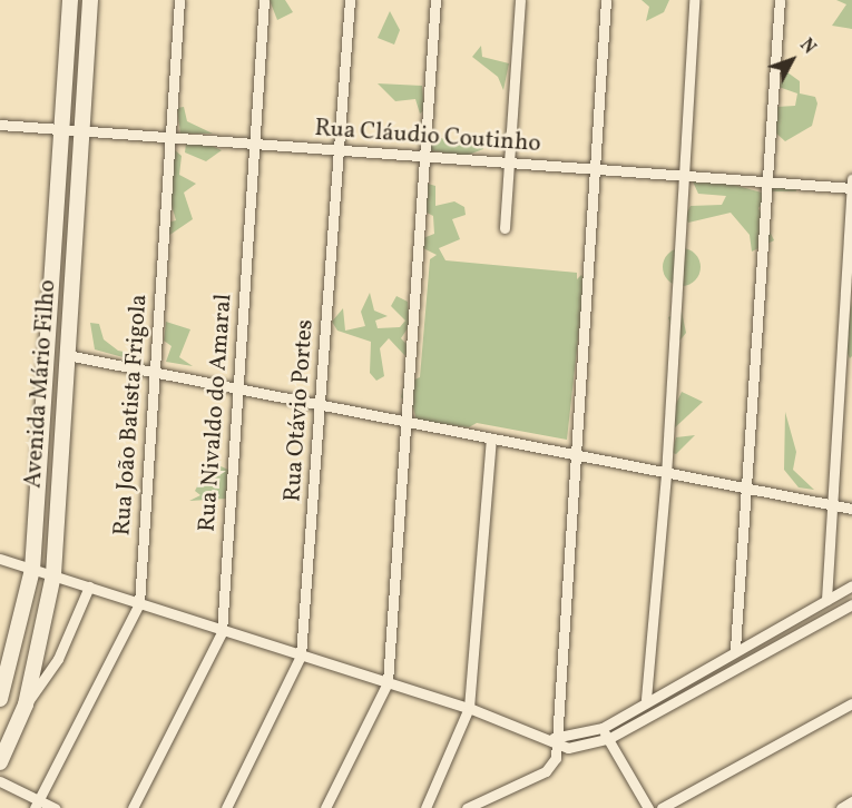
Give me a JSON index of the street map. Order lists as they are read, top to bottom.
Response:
{
  "streets": {
    "main road": ["Avenida Mário Filho"],
    "street": [
      "Rua Cláudio Coutinho",
      "Rua Otávio Portes",
      "Rua Nivaldo do Amaral",
      "Rua João Batista Frigola"
    ]
  },
  "crossings": [
    ["Rua Cláudio Coutinho", "Avenida Mário Filho"],
    ["Rua Cláudio Coutinho", "Rua Otávio Portes"],
    ["Rua Cláudio Coutinho", "Rua Nivaldo do Amaral"],
    ["Rua Cláudio Coutinho", "Rua João Batista Frigola"]
  ],
  "north": "top right"
}
